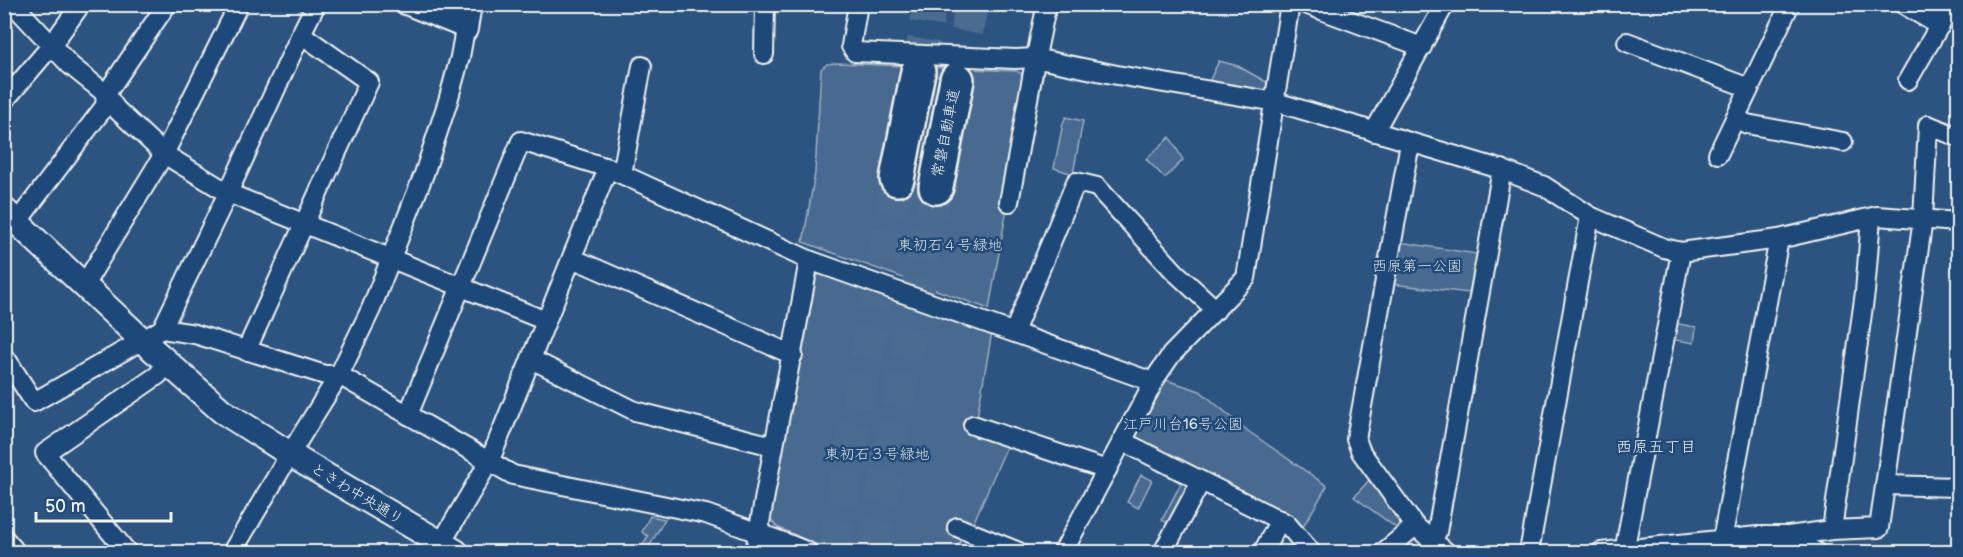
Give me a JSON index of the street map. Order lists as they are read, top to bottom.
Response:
{
  "streets": {
    "highway": ["常磐自動車道"],
    "street": ["ときわ中央通り"]
  },
  "districts": ["西原五丁目"],
  "parks": [
    "東初石４号緑地",
    "西原第一公園",
    "江戸川台16号公園",
    "東初石３号緑地"
  ],
  "scale_bar": "50 m"
}
